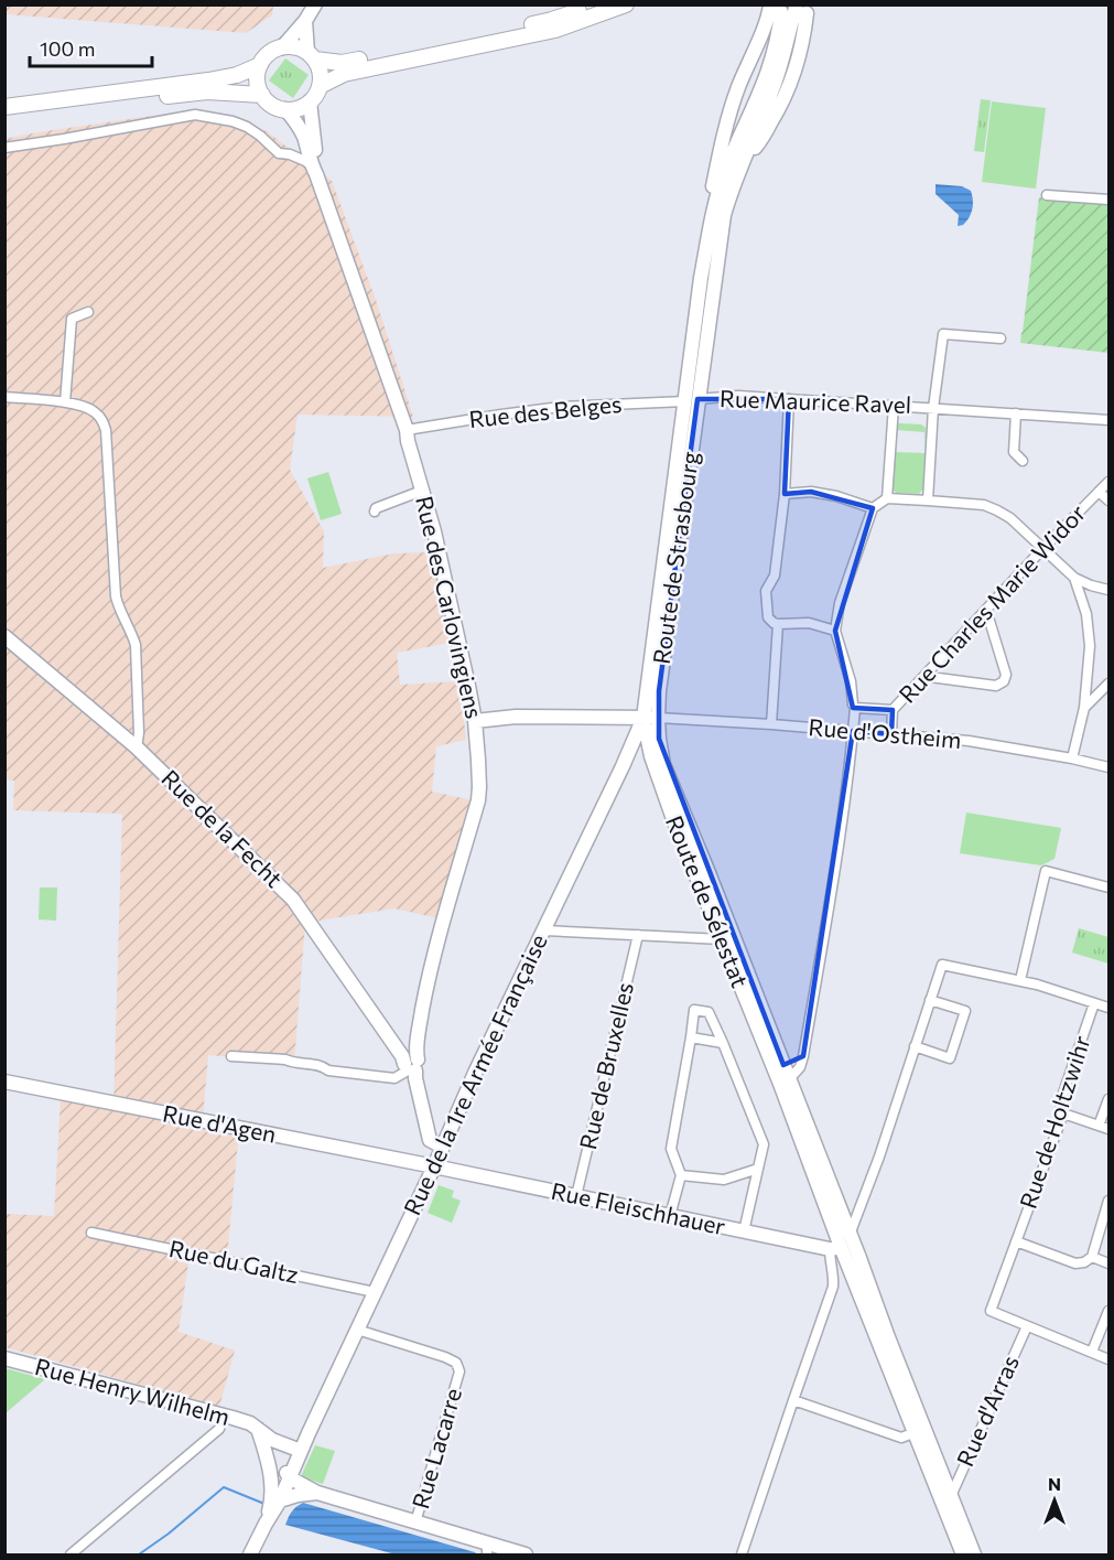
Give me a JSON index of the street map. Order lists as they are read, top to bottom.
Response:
{
  "streets": {
    "main road": [
      "Route de Strasbourg",
      "Rue des Carlovingiens",
      "Rue de la Fecht",
      "Route de Sélestat",
      "Rue de la 1re Armée Française",
      "Rue d'Agen",
      "Rue Fleischhauer",
      "Rue Henry Wilhelm"
    ],
    "street": [
      "Rue Maurice Ravel",
      "Rue des Belges",
      "Rue Charles Marie Widor",
      "Rue d'Ostheim",
      "Rue de Bruxelles",
      "Rue de Holtzwihr",
      "Rue du Galtz",
      "Rue d'Arras",
      "Rue Lacarre"
    ]
  },
  "crossings": [
    ["Rue Maurice Ravel", "Rue des Belges"],
    ["Rue Maurice Ravel", "Route de Strasbourg"],
    ["Rue des Belges", "Route de Strasbourg"],
    ["Rue des Belges", "Rue des Carlovingiens"],
    ["Route de Strasbourg", "Rue d'Ostheim"],
    ["Route de Strasbourg", "Route de Sélestat"],
    ["Route de Strasbourg", "Rue de la 1re Armée Française"],
    ["Rue Charles Marie Widor", "Rue d'Ostheim"],
    ["Rue des Carlovingiens", "Rue de la Fecht"],
    ["Rue d'Ostheim", "Route de Sélestat"],
    ["Rue d'Ostheim", "Rue de la 1re Armée Française"],
    ["Rue de la Fecht", "Rue de la 1re Armée Française"],
    ["Route de Sélestat", "Rue de la 1re Armée Française"],
    ["Route de Sélestat", "Rue Fleischhauer"],
    ["Route de Sélestat", "Rue d'Arras"],
    ["Rue de Bruxelles", "Rue Fleischhauer"],
    ["Rue de la 1re Armée Française", "Rue d'Agen"],
    ["Rue de la 1re Armée Française", "Rue Fleischhauer"],
    ["Rue de la 1re Armée Française", "Rue du Galtz"],
    ["Rue de la 1re Armée Française", "Rue Lacarre"],
    ["Rue de Holtzwihr", "Rue d'Arras"],
    ["Rue d'Agen", "Rue Fleischhauer"]
  ],
  "scale_bar": "100 m",
  "north": "top"
}
